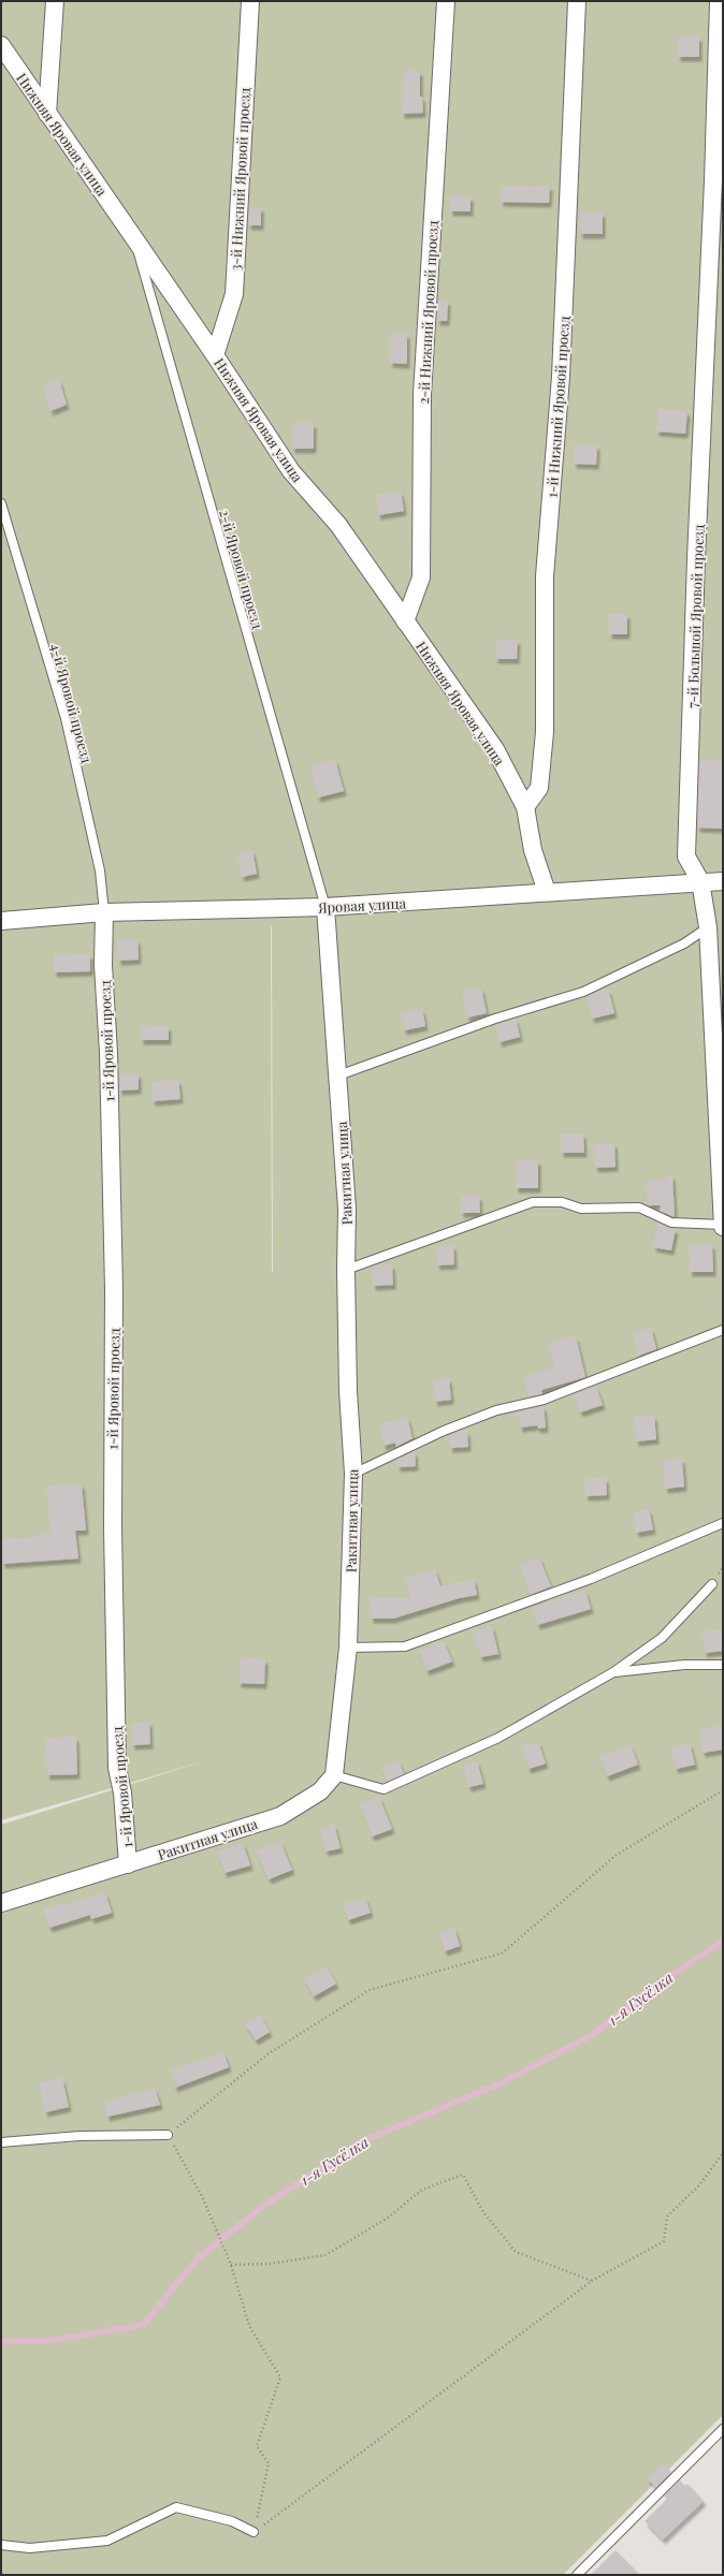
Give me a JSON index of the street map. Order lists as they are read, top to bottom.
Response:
{
  "streets": {
    "street": [
      "Нижняя Яровая улица",
      "3-й Нижний Яровой проезд",
      "2-й Нижний Яровой проезд",
      "1-й Нижний Яровой проезд",
      "7-й Большой Яровой проезд",
      "Яровая улица",
      "1-й Яровой проезд",
      "Ракитная улица"
    ],
    "lane": ["2-й Яровой проезд", "4-й Яровой проезд"]
  },
  "crossings": [
    ["Нижняя Яровая улица", "3-й Нижний Яровой проезд"],
    ["Нижняя Яровая улица", "2-й Нижний Яровой проезд"],
    ["Нижняя Яровая улица", "1-й Нижний Яровой проезд"],
    ["Нижняя Яровая улица", "2-й Яровой проезд"],
    ["Нижняя Яровая улица", "Яровая улица"],
    ["2-й Яровой проезд", "Яровая улица"],
    ["2-й Яровой проезд", "Ракитная улица"],
    ["7-й Большой Яровой проезд", "Яровая улица"],
    ["4-й Яровой проезд", "Яровая улица"],
    ["4-й Яровой проезд", "1-й Яровой проезд"],
    ["Яровая улица", "1-й Яровой проезд"],
    ["Яровая улица", "Ракитная улица"],
    ["1-й Яровой проезд", "Ракитная улица"]
  ],
  "water": ["1-я Гусёлка"]
}
